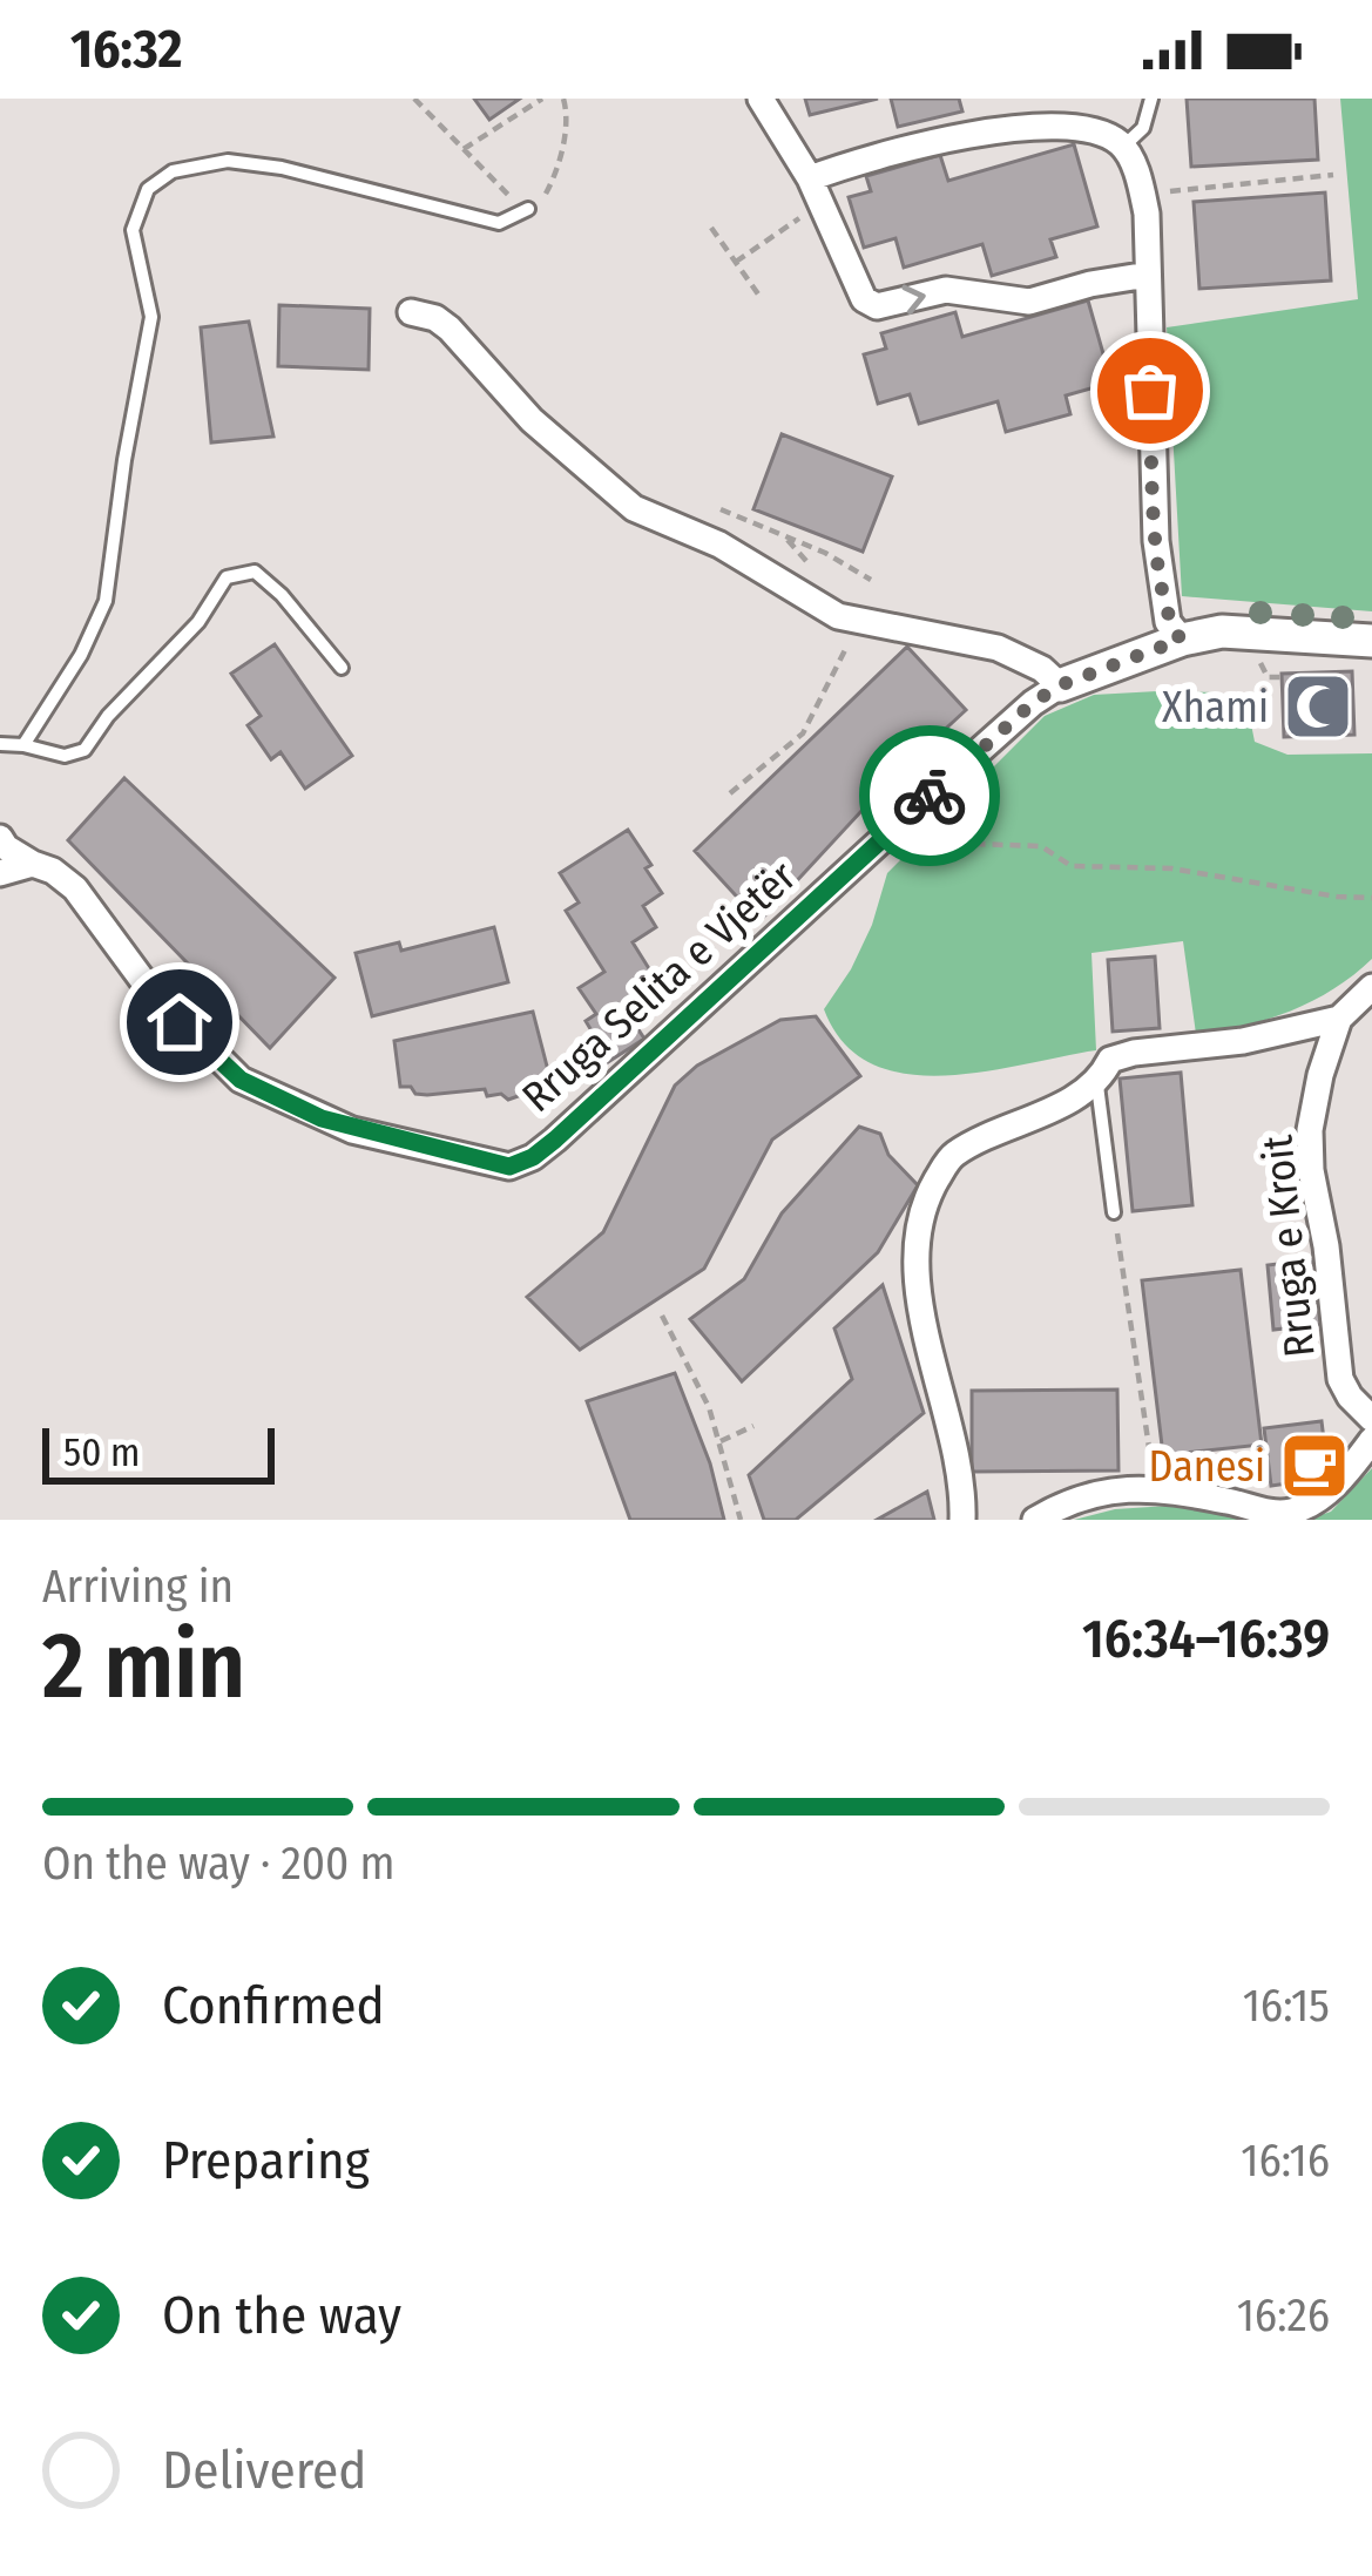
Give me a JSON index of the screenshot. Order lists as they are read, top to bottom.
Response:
{
  "streets": {
    "street": ["Rruga Selita e Vjetër", "Rruga e Kroit"]
  },
  "places": {
    "mosque": ["Xhami"],
    "cafe": ["Danesi"]
  },
  "scale_bar": "50 m",
  "page": {
    "status": "16:32",
    "scale": "50 m",
    "heading": ["2 min", "Arriving in", "16:34–16:39"],
    "bar": "On the way · 200 m",
    "list": [
      ["Confirmed", "16:15"],
      ["Preparing", "16:16"],
      ["On the way", "16:26"],
      "Delivered"
    ]
  }
}
